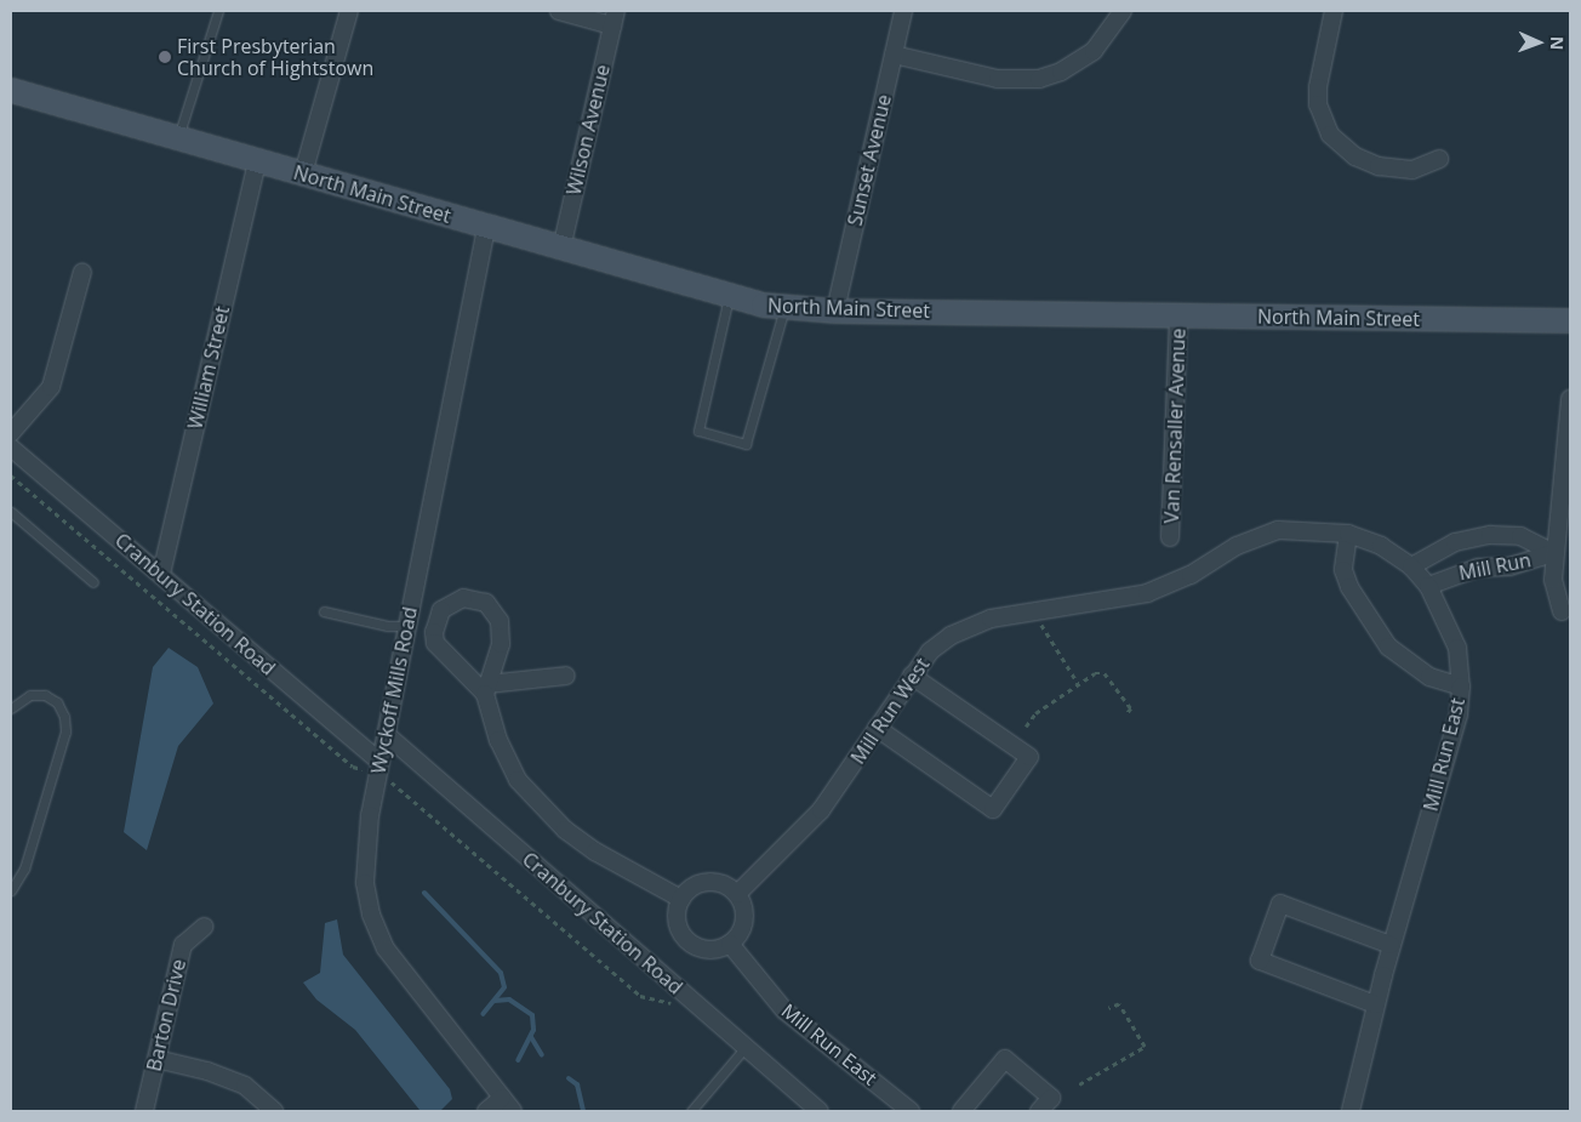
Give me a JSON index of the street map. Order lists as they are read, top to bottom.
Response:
{
  "streets": {
    "street": [
      "Wilson Avenue",
      "Sunset Avenue",
      "North Main Street",
      "William Street",
      "Van Rensaller Avenue",
      "Mill Run",
      "Cranbury Station Road",
      "Wyckoff Mills Road",
      "Mill Run West",
      "Mill Run East",
      "Barton Drive"
    ]
  },
  "crossings": [
    ["Wilson Avenue", "North Main Street"],
    ["Sunset Avenue", "North Main Street"],
    ["North Main Street", "William Street"],
    ["North Main Street", "Van Rensaller Avenue"],
    ["North Main Street", "Wyckoff Mills Road"],
    ["William Street", "Cranbury Station Road"],
    ["Mill Run", "Mill Run East"],
    ["Cranbury Station Road", "Wyckoff Mills Road"],
    ["Mill Run West", "Mill Run East"]
  ],
  "places": ["First Presbyterian Church of Hightstown"],
  "north": "right"
}
